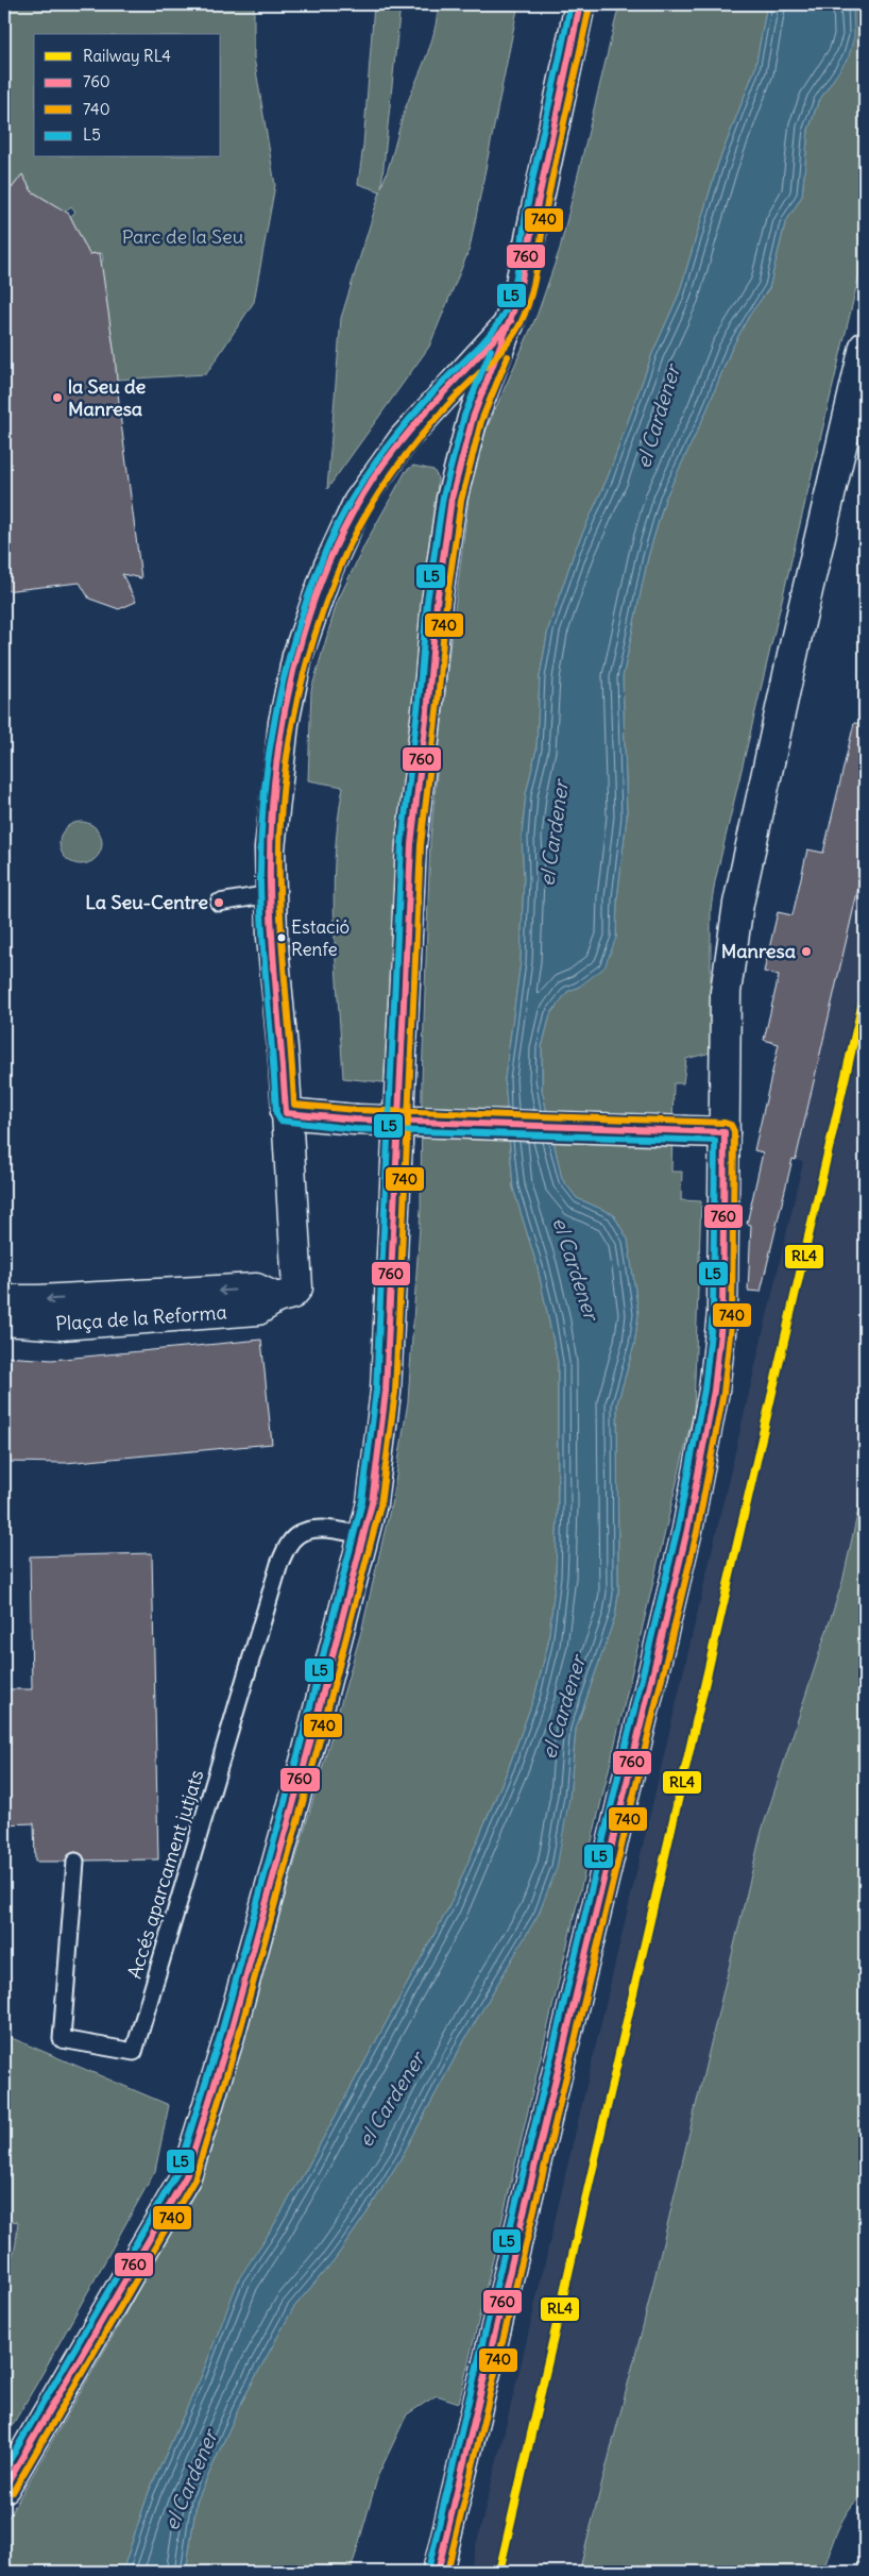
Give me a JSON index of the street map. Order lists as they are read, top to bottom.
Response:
{
  "streets": {
    "street": ["Plaça de la Reforma"],
    "lane": ["Accés aparcament jutjats"]
  },
  "water": ["el Cardener"],
  "parks": ["Parc de la Seu"],
  "places": [
    "la Seu de Manresa",
    "La Seu-Centre",
    "Estació Renfe",
    "Manresa"
  ],
  "lines": [
    "transit line 760",
    "transit line L5",
    "transit line 740",
    "rail line RL4"
  ],
  "legend": [
    "Railway RL4",
    "760",
    "740",
    "L5"
  ]
}
